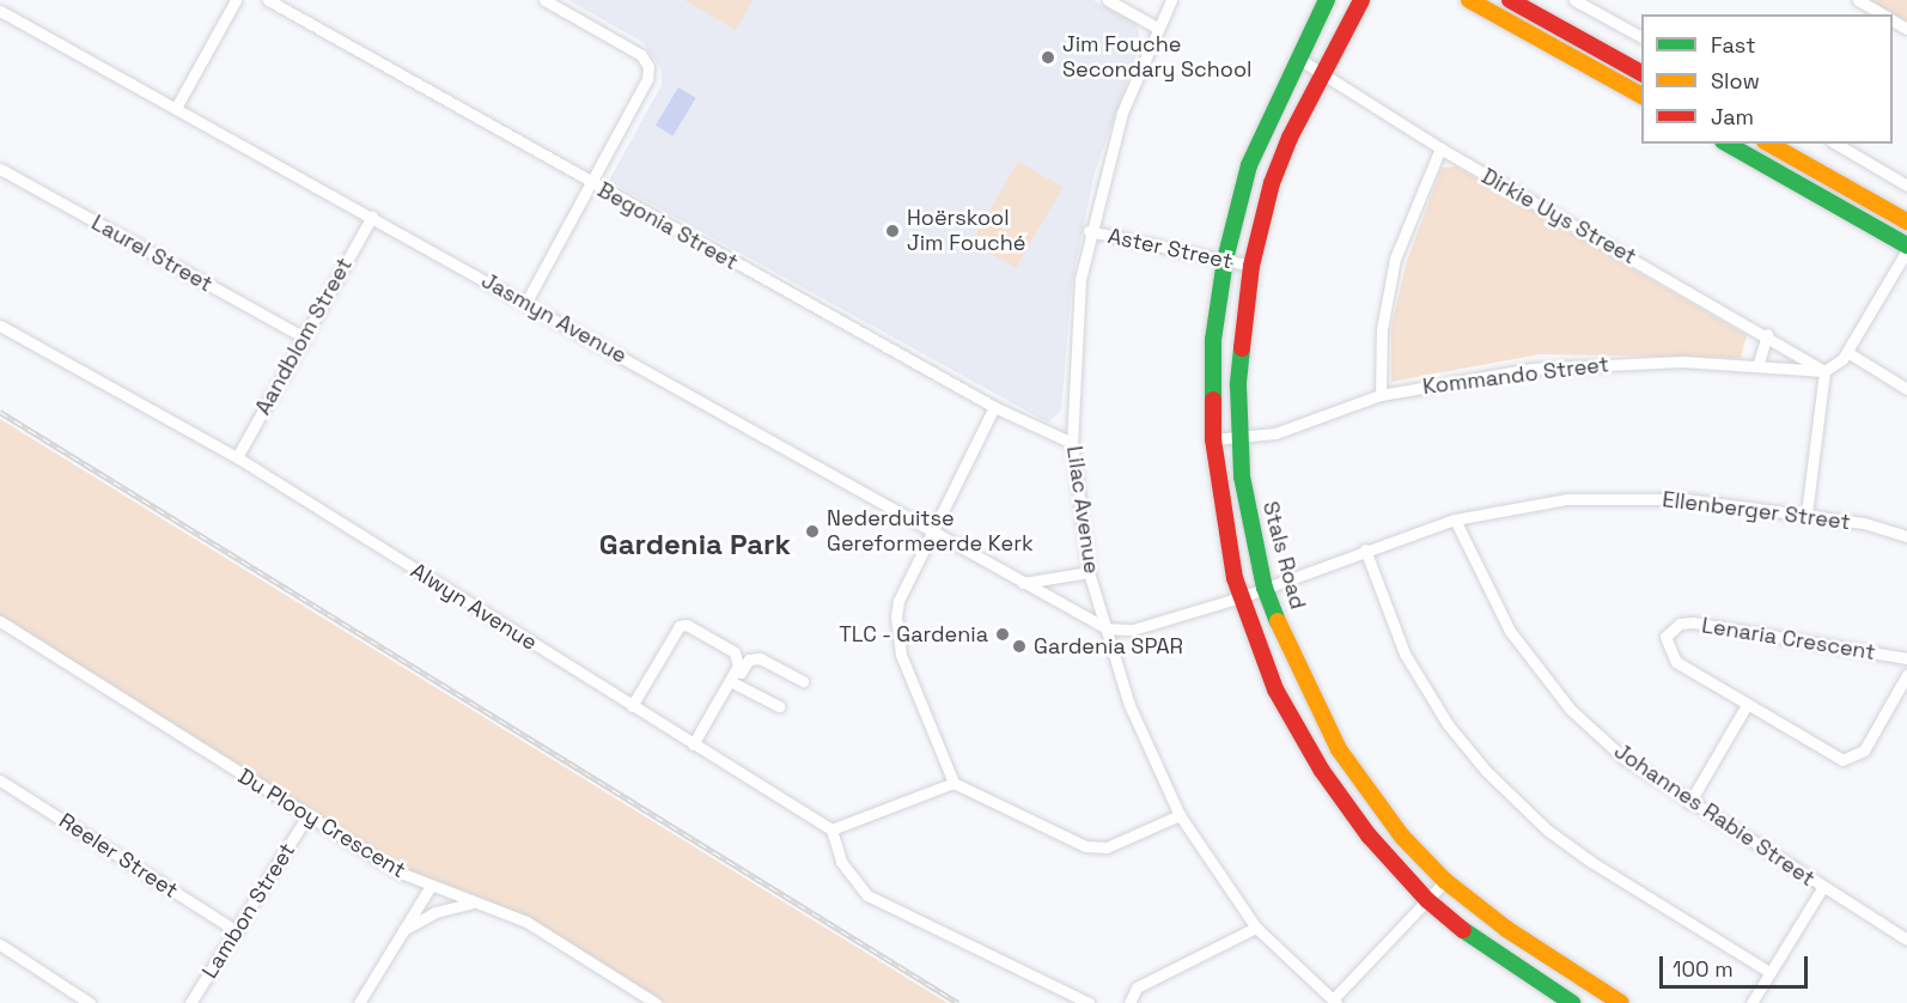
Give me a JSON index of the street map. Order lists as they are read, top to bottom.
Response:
{
  "streets": {
    "main road": ["Stals Road"],
    "street": [
      "Dirkie Uys Street",
      "Begonia Street",
      "Aster Street",
      "Laurel Street",
      "Jasmyn Avenue",
      "Aandblom Street",
      "Kommando Street",
      "Lilac Avenue",
      "Ellenberger Street",
      "Alwyn Avenue",
      "Lenaria Crescent",
      "Johannes Rabie Street",
      "Du Plooy Crescent",
      "Reeler Street",
      "Lambon Street"
    ]
  },
  "crossings": [
    ["Dirkie Uys Street", "Kommando Street"],
    ["Dirkie Uys Street", "Stals Road"],
    ["Begonia Street", "Lilac Avenue"],
    ["Aster Street", "Lilac Avenue"],
    ["Aster Street", "Stals Road"],
    ["Laurel Street", "Aandblom Street"],
    ["Jasmyn Avenue", "Aandblom Street"],
    ["Jasmyn Avenue", "Lilac Avenue"],
    ["Jasmyn Avenue", "Ellenberger Street"],
    ["Aandblom Street", "Alwyn Avenue"],
    ["Kommando Street", "Stals Road"],
    ["Lilac Avenue", "Ellenberger Street"],
    ["Ellenberger Street", "Stals Road"],
    ["Ellenberger Street", "Johannes Rabie Street"],
    ["Du Plooy Crescent", "Lambon Street"],
    ["Reeler Street", "Lambon Street"]
  ],
  "districts": ["Gardenia Park"],
  "places": [
    "Jim Fouche Secondary School",
    "Hoërskool Jim Fouché",
    "Nederduitse Gereformeerde Kerk",
    "TLC - Gardenia",
    "Gardenia SPAR"
  ],
  "legend": ["Fast", "Slow", "Jam"],
  "scale_bar": "100 m"
}
